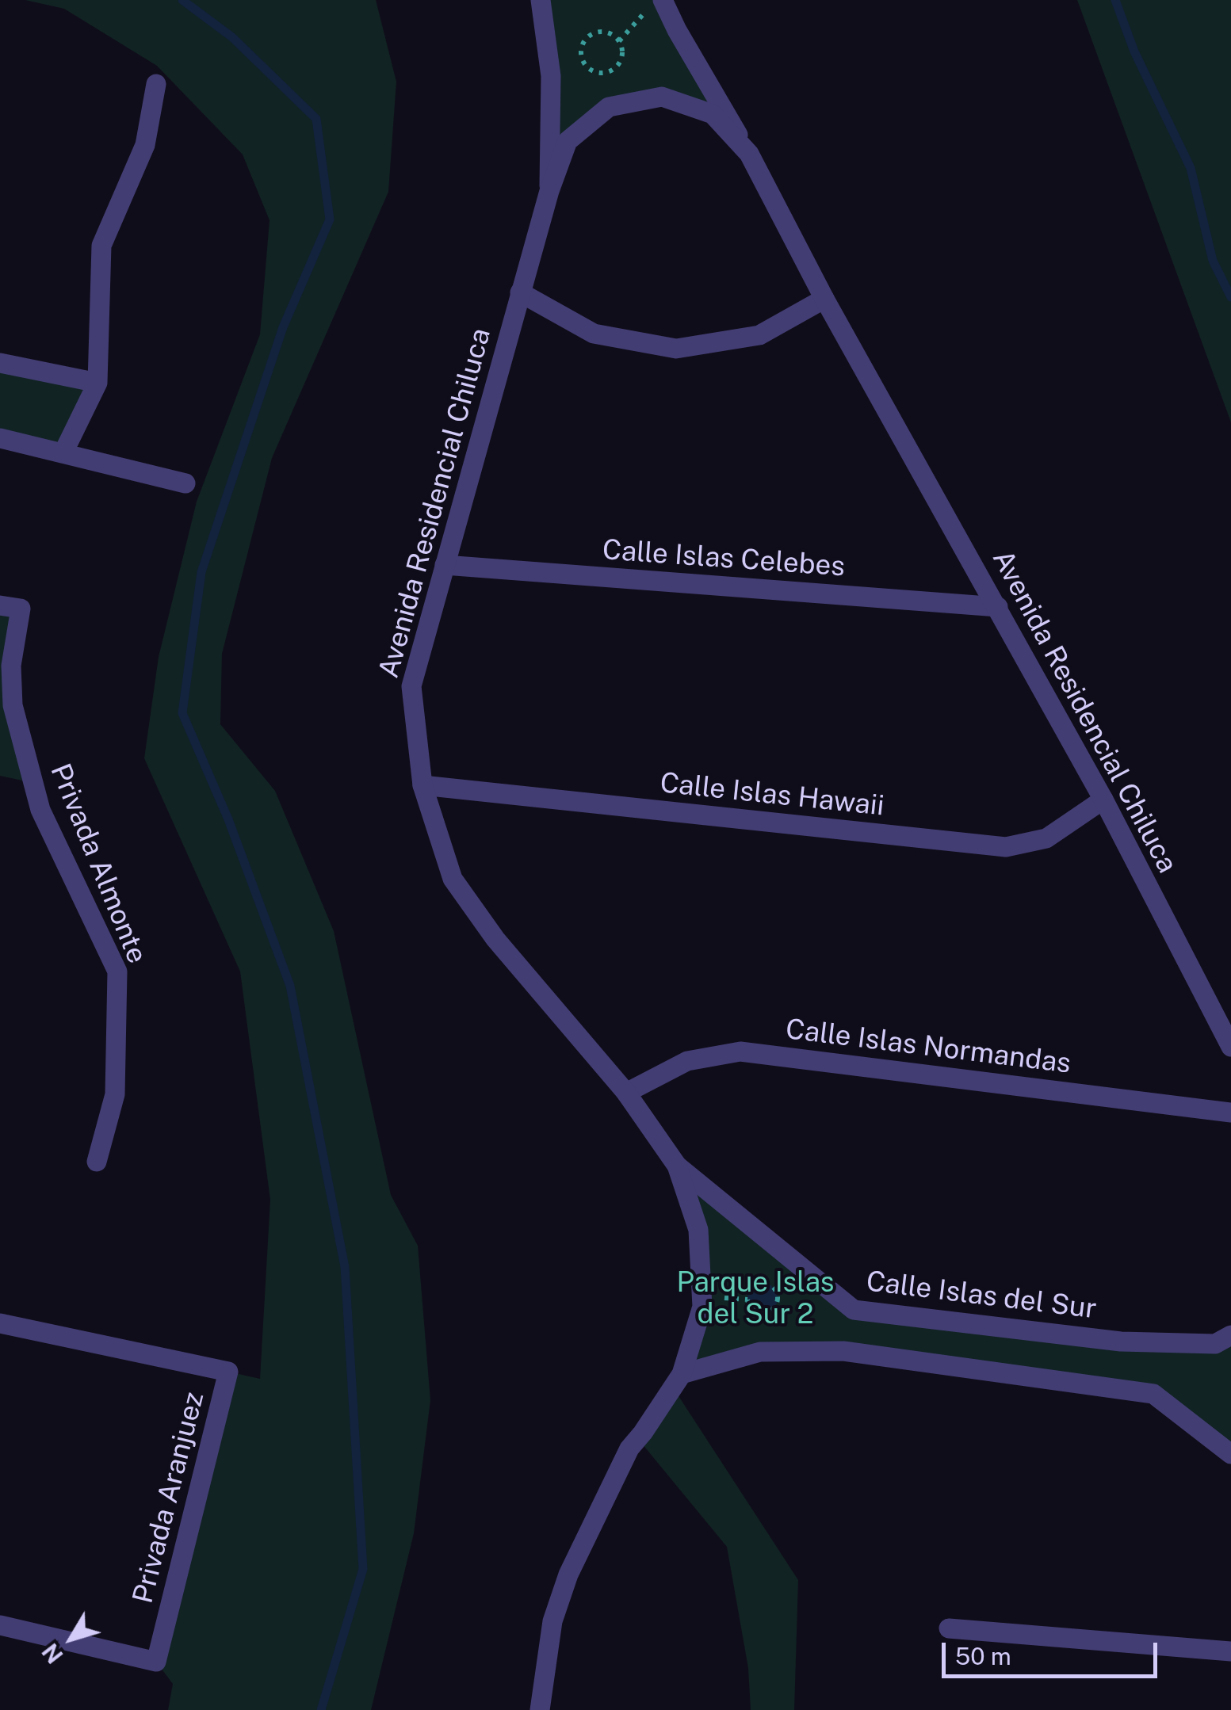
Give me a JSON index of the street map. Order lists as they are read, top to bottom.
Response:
{
  "streets": {
    "street": [
      "Avenida Residencial Chiluca",
      "Calle Islas Celebes",
      "Calle Islas Hawaii",
      "Privada Almonte",
      "Calle Islas Normandas",
      "Calle Islas del Sur",
      "Privada Aranjuez"
    ]
  },
  "crossings": [
    ["Avenida Residencial Chiluca", "Calle Islas Celebes"],
    ["Avenida Residencial Chiluca", "Calle Islas Hawaii"],
    ["Avenida Residencial Chiluca", "Calle Islas Normandas"],
    ["Avenida Residencial Chiluca", "Calle Islas del Sur"]
  ],
  "parks": ["Parque Islas del Sur 2"],
  "scale_bar": "50 m",
  "north": "bottom left"
}
